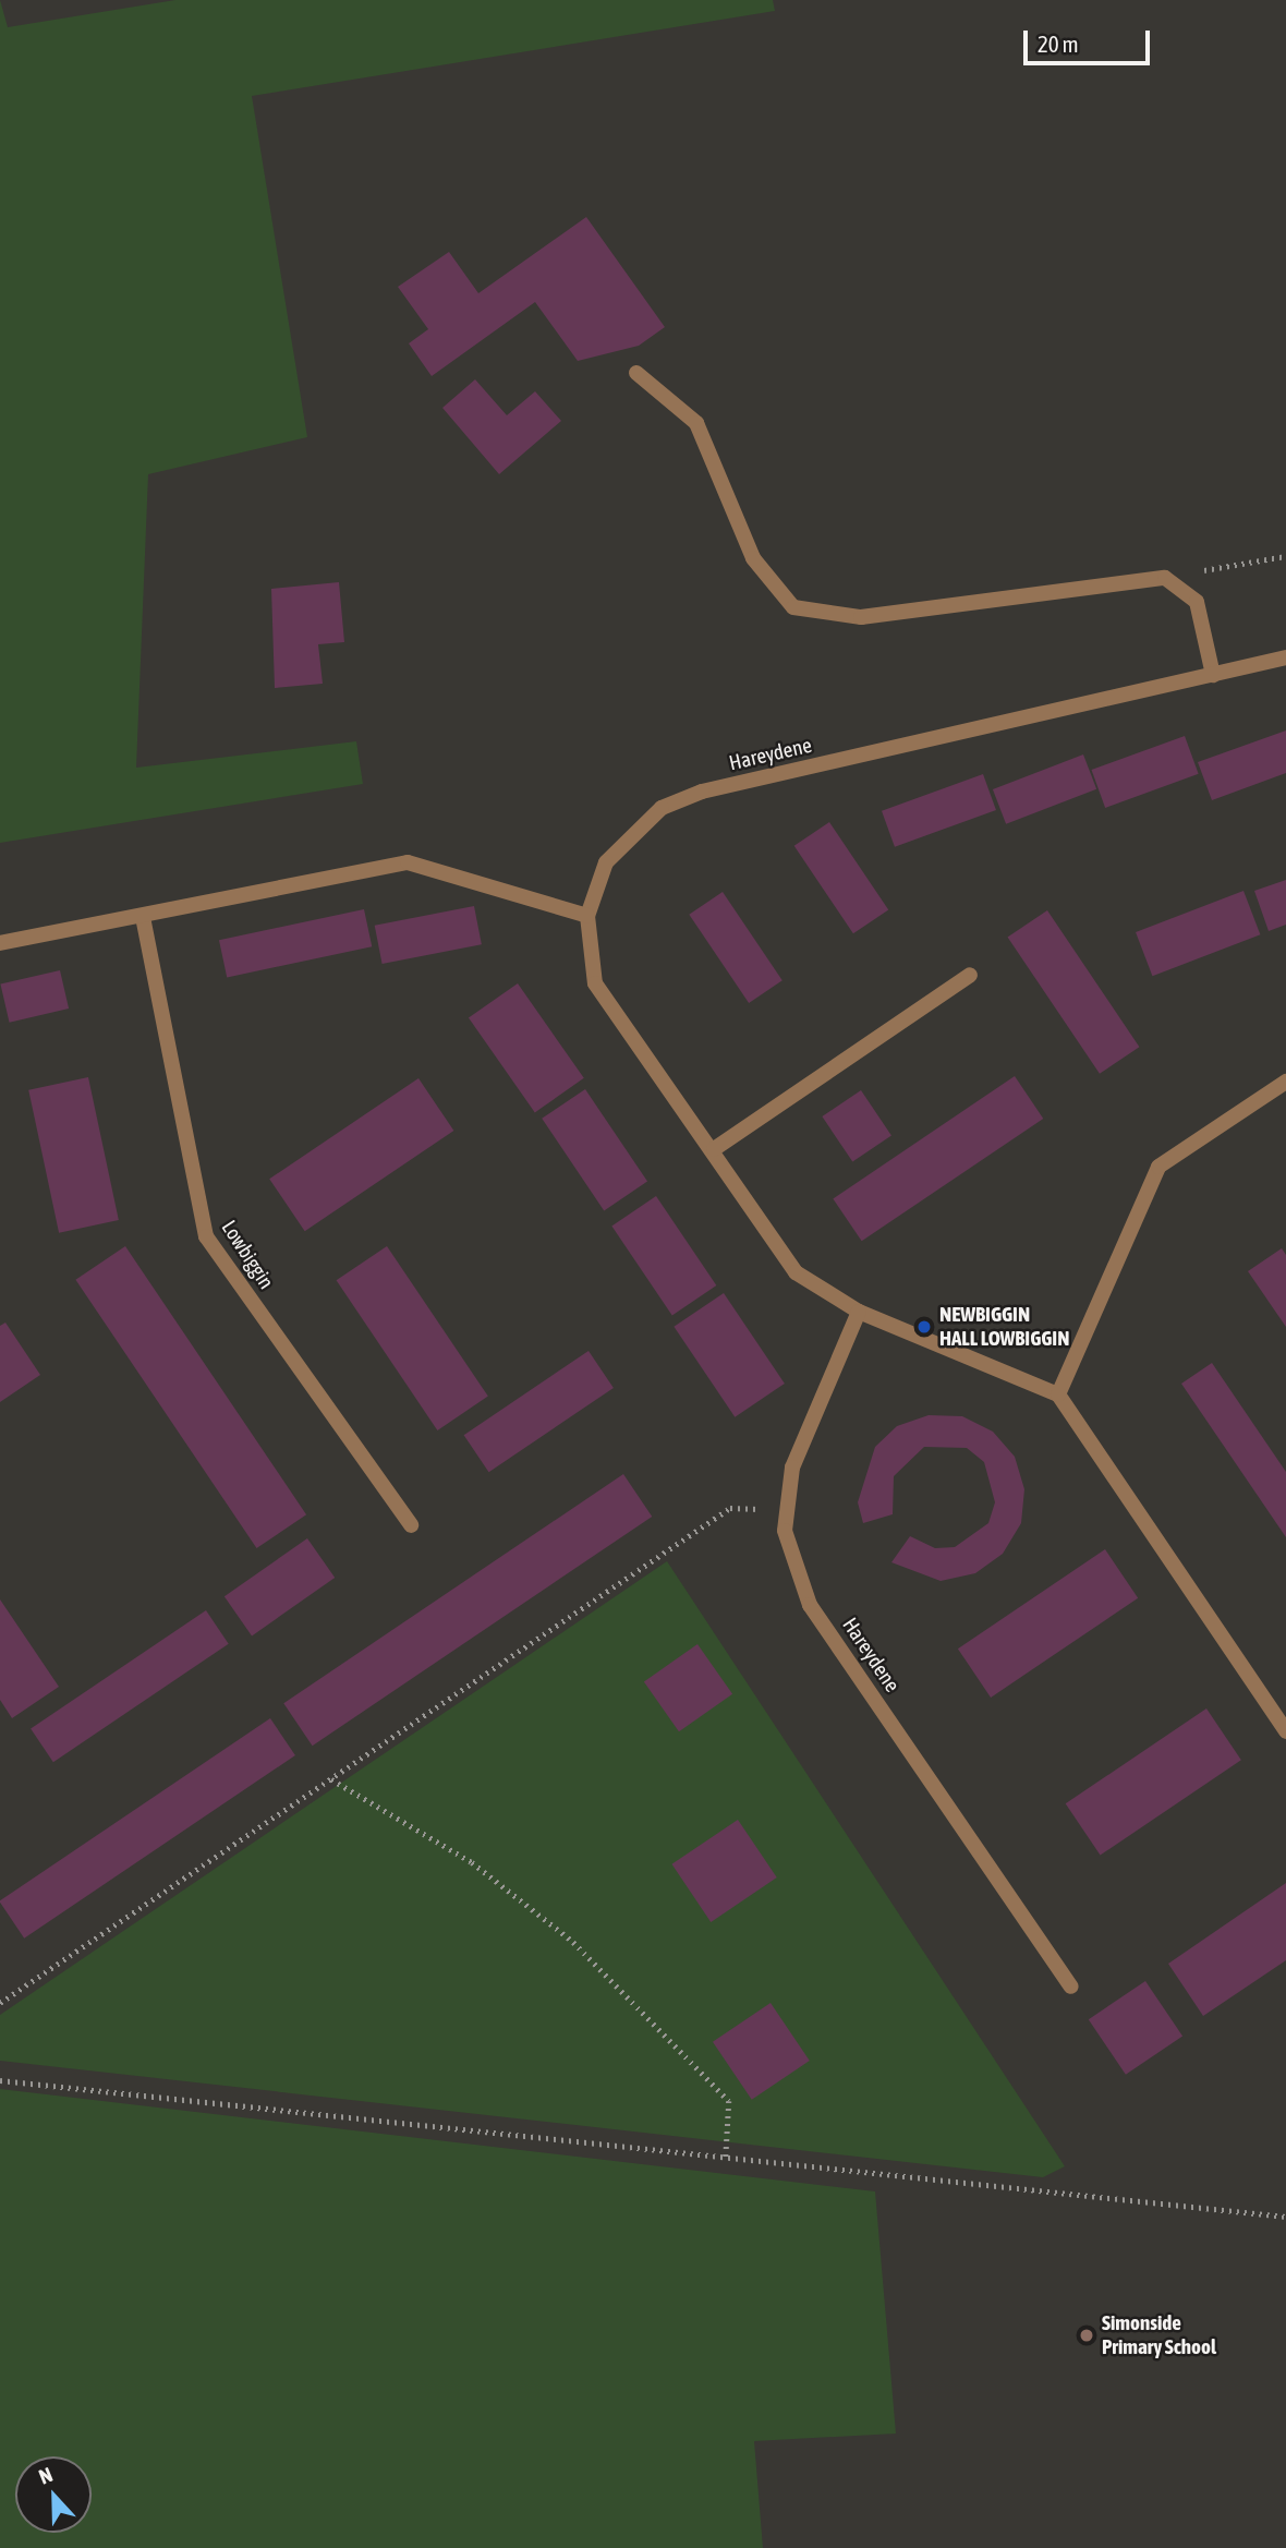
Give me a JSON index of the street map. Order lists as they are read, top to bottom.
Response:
{
  "streets": {
    "street": ["Hareydene", "Lowbiggin"]
  },
  "places": ["NEWBIGGIN HALL LOWBIGGIN", "Simonside Primary School"],
  "scale_bar": "20 m",
  "north": "top"
}
